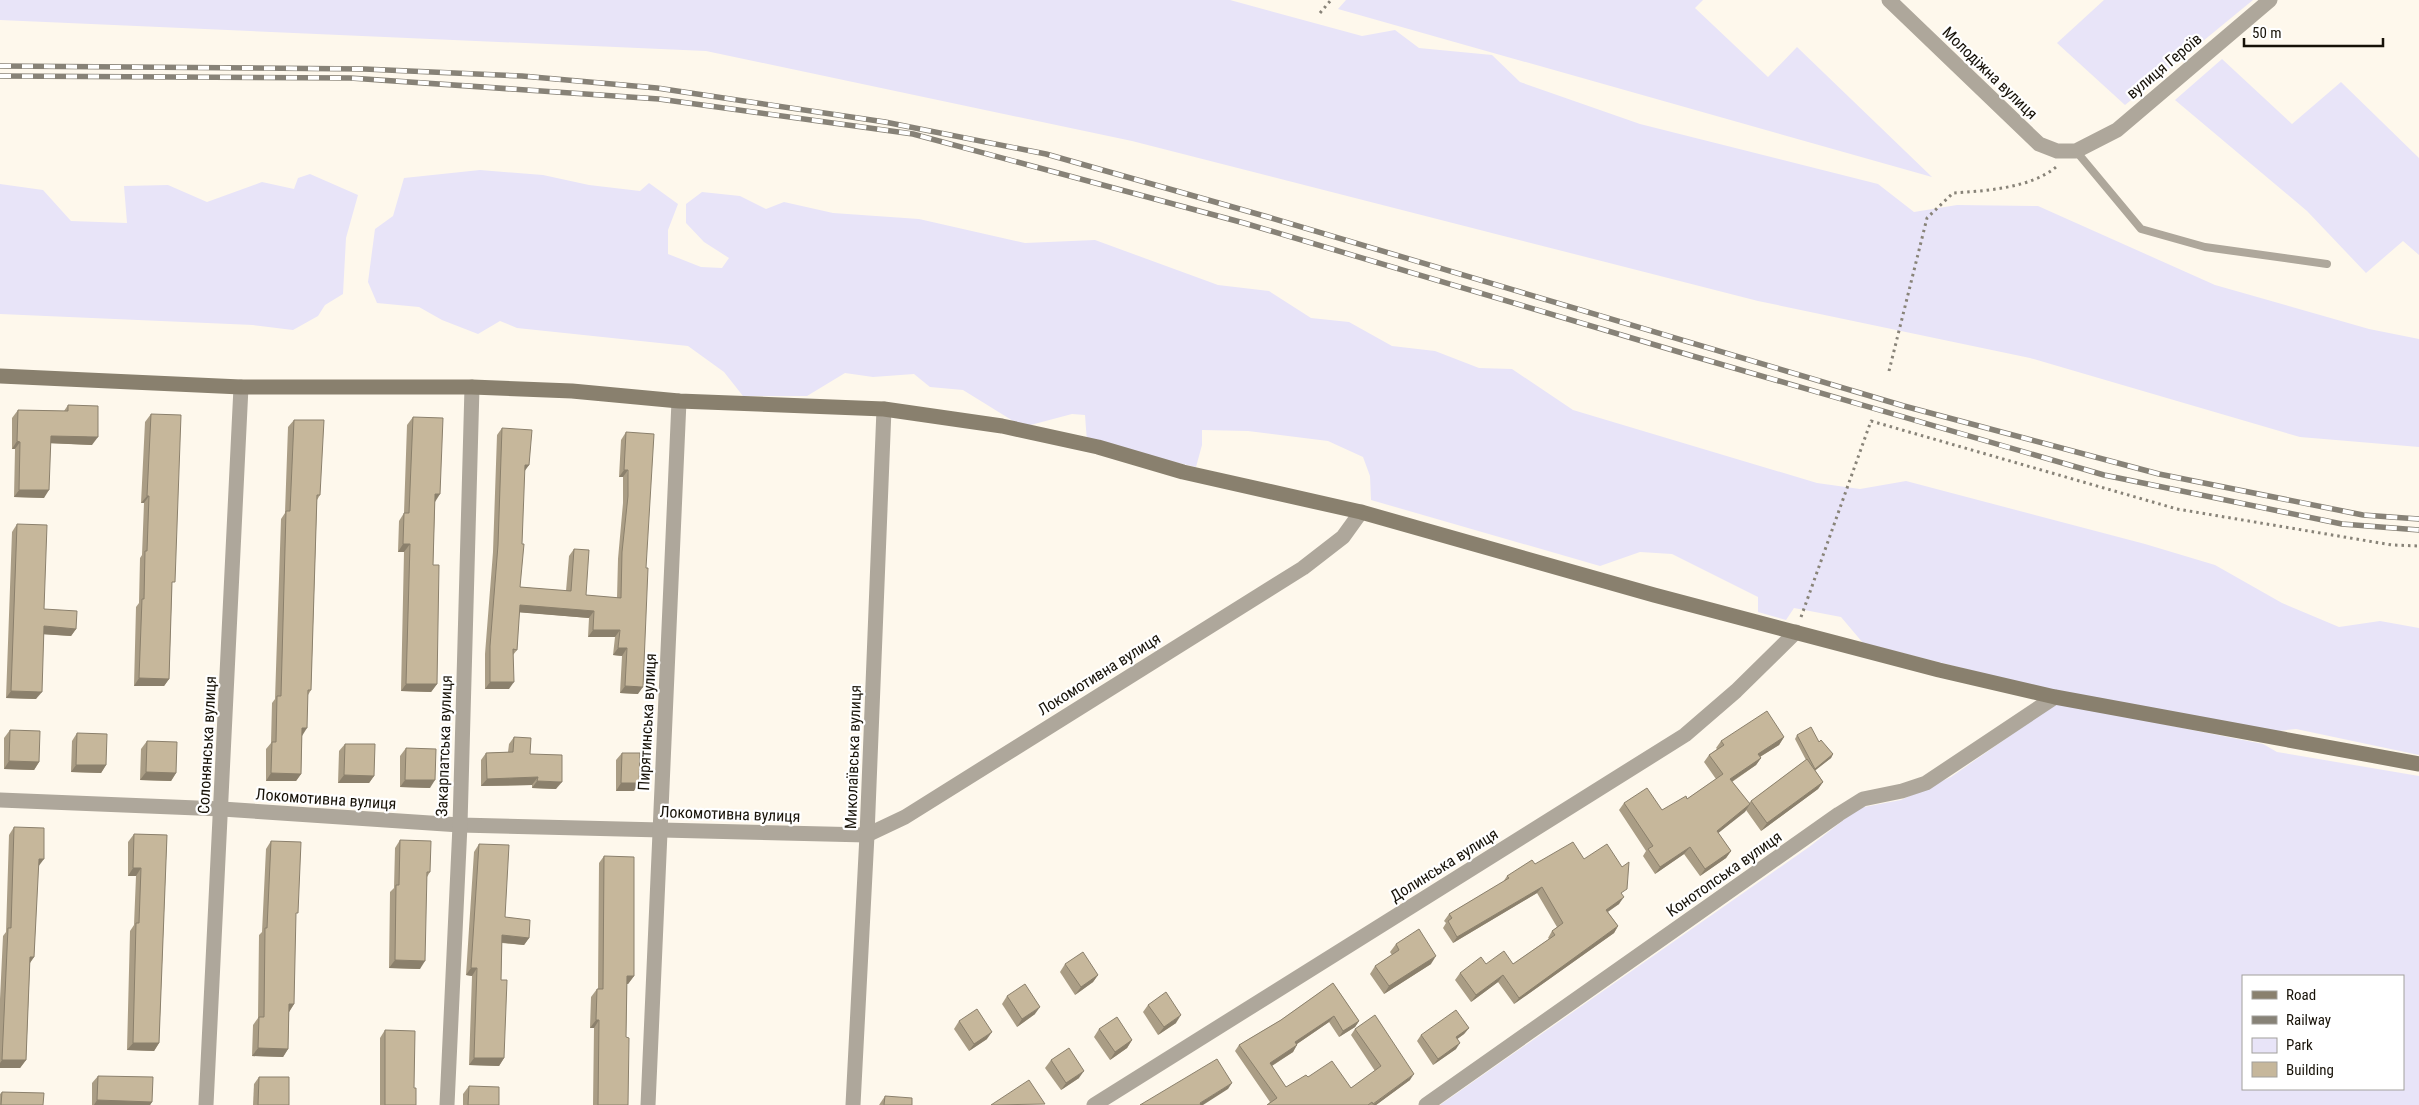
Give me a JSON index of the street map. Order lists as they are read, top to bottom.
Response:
{
  "streets": {
    "street": [
      "вулиця Героїв",
      "Молодіжна вулиця",
      "Локомотивна вулиця",
      "Пирятинська вулиця",
      "Солонянська вулиця",
      "Закарпатська вулиця",
      "Миколаївська вулиця",
      "Долинська вулиця",
      "Конотопська вулиця"
    ]
  },
  "crossings": [
    ["вулиця Героїв", "Молодіжна вулиця"],
    ["Локомотивна вулиця", "Пирятинська вулиця"],
    ["Локомотивна вулиця", "Солонянська вулиця"],
    ["Локомотивна вулиця", "Закарпатська вулиця"],
    ["Локомотивна вулиця", "Миколаївська вулиця"]
  ],
  "legend": [
    "Road",
    "Railway",
    "Park",
    "Building"
  ],
  "scale_bar": "50 m"
}
